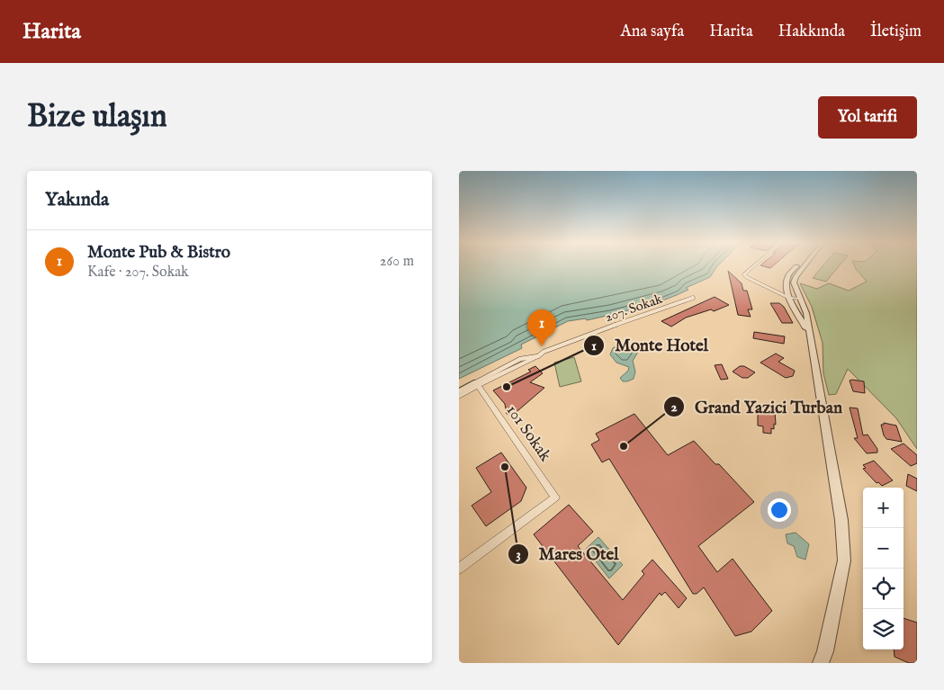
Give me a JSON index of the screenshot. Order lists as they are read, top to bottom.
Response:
{
  "streets": {
    "street": ["207. Sokak", "101 Sokak"]
  },
  "places": ["Monte Hotel", "Grand Yazici Turban", "Mares Otel"],
  "page": {
    "header": "Harita",
    "nav": [
      "Ana sayfa",
      "Harita",
      "Hakkında",
      "İletişim"
    ],
    "buttons": "Yol tarifi",
    "title": "Bize ulaşın",
    "heading": "Yakında",
    "list": [
      {
        "mark": "1",
        "name": "Monte Pub & Bistro",
        "note": "Kafe · 207. Sokak",
        "value": "260 m"
      }
    ],
    "pins": "1",
    "map_buttons": ["+", "−"]
  }
}
